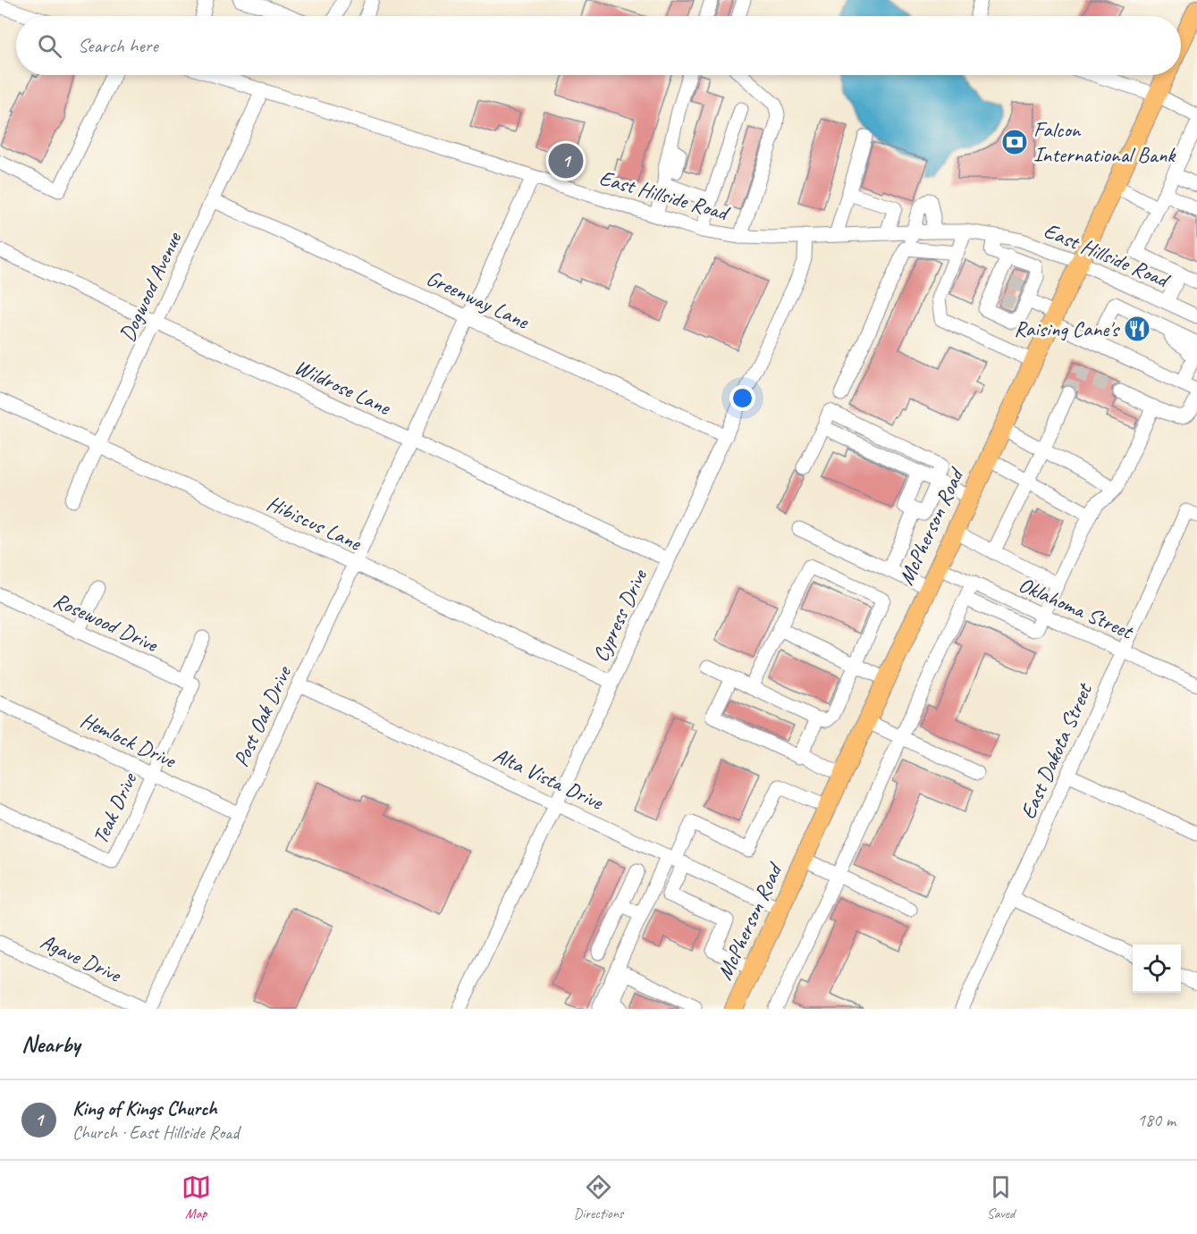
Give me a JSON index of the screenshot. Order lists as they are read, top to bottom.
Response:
{
  "streets": {
    "main road": ["McPherson Road"],
    "street": [
      "East Hillside Road",
      "Dogwood Avenue",
      "Greenway Lane",
      "Wildrose Lane",
      "Hibiscus Lane",
      "Oklahoma Street",
      "Cypress Drive",
      "Rosewood Drive",
      "Post Oak Drive",
      "Hemlock Drive",
      "East Dakota Street",
      "Alta Vista Drive",
      "Teak Drive",
      "Agave Drive"
    ]
  },
  "crossings": [
    ["East Hillside Road", "Dogwood Avenue"],
    ["East Hillside Road", "McPherson Road"],
    ["East Hillside Road", "Cypress Drive"],
    ["East Hillside Road", "Post Oak Drive"],
    ["Dogwood Avenue", "Greenway Lane"],
    ["Dogwood Avenue", "Wildrose Lane"],
    ["Dogwood Avenue", "Hibiscus Lane"],
    ["Greenway Lane", "Cypress Drive"],
    ["Greenway Lane", "Post Oak Drive"],
    ["Wildrose Lane", "Cypress Drive"],
    ["Wildrose Lane", "Post Oak Drive"],
    ["Hibiscus Lane", "Cypress Drive"],
    ["Hibiscus Lane", "Post Oak Drive"],
    ["McPherson Road", "Oklahoma Street"],
    ["McPherson Road", "Alta Vista Drive"],
    ["Oklahoma Street", "East Dakota Street"],
    ["Cypress Drive", "Alta Vista Drive"],
    ["Rosewood Drive", "Teak Drive"],
    ["Post Oak Drive", "Hemlock Drive"],
    ["Post Oak Drive", "Alta Vista Drive"],
    ["Hemlock Drive", "Teak Drive"]
  ],
  "places": {
    "bank": ["Falcon International Bank"],
    "restaurant": ["Raising Cane's"]
  },
  "page": {
    "search": "Search here",
    "pins": "1",
    "heading": "Nearby",
    "list": [
      {
        "mark": "1",
        "name": "King of Kings Church",
        "note": "Church · East Hillside Road",
        "value": "180 m"
      }
    ],
    "nav": ["Map", "Directions", "Saved"]
  }
}
